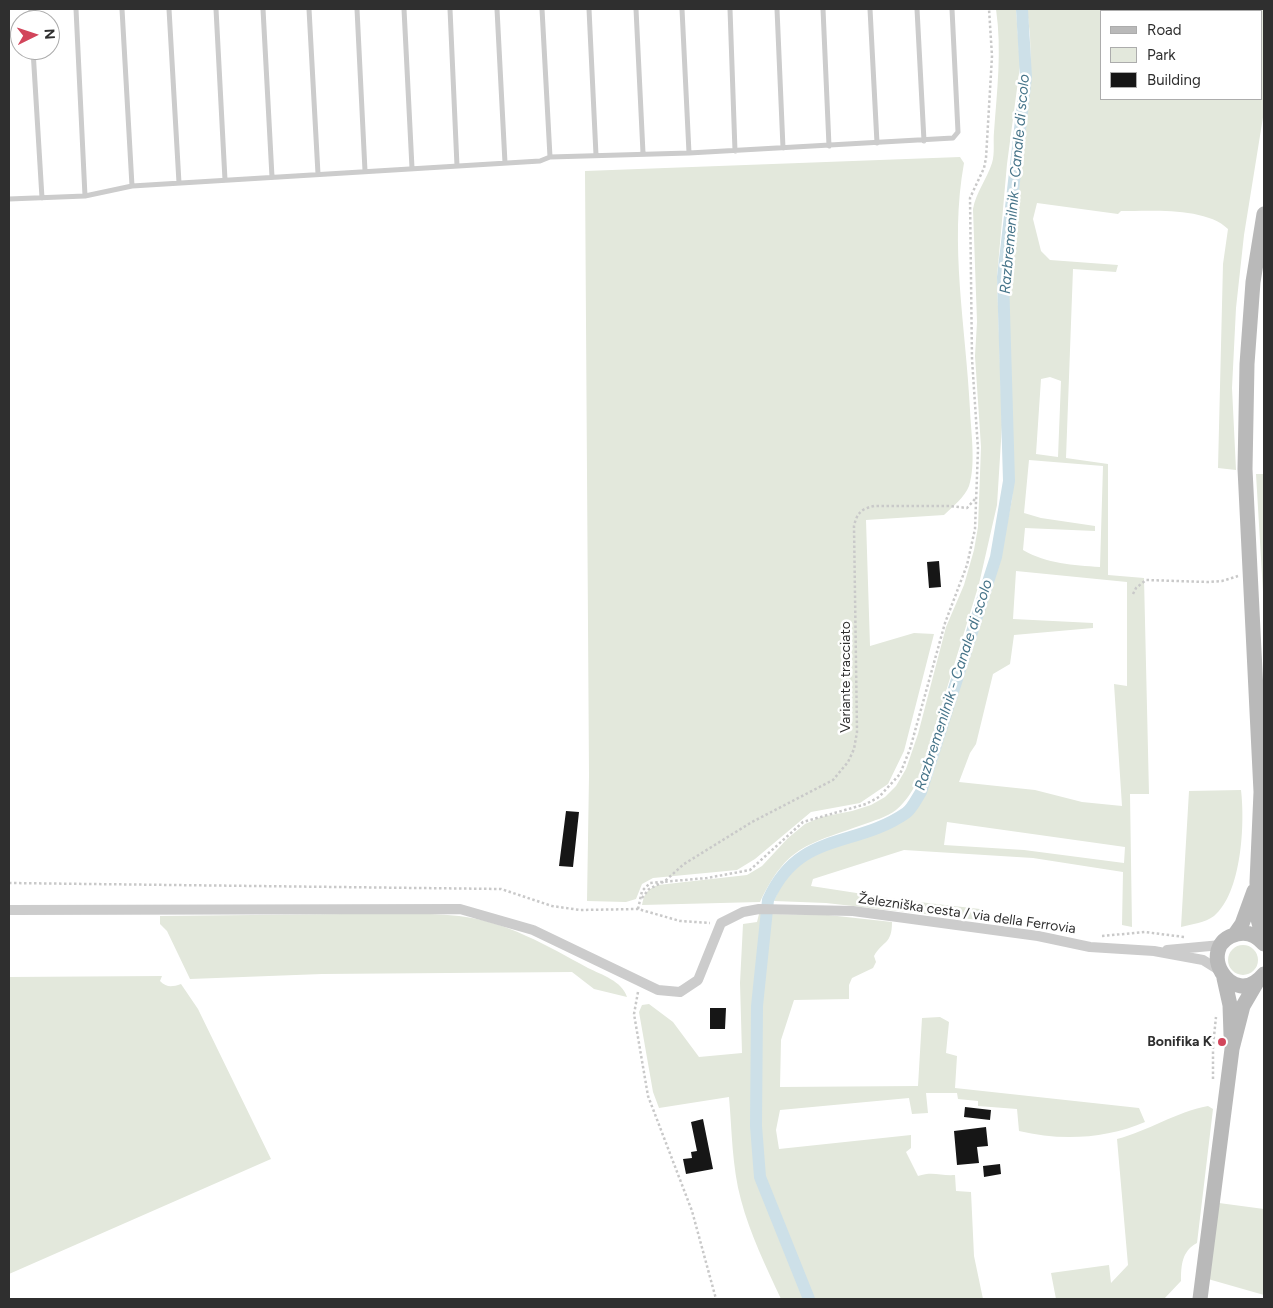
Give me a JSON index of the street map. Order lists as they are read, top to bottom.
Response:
{
  "streets": {
    "street": ["Železniška cesta / via della Ferrovia"],
    "path": ["Variante tracciato"]
  },
  "water": ["Razbremenilnik - Canale di scolo"],
  "places": ["Bonifika K"],
  "legend": ["Road", "Park", "Building"],
  "north": "right"
}
